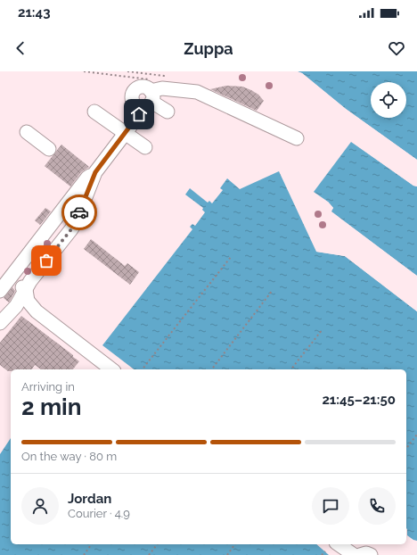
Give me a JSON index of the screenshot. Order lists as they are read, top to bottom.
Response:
{
  "page": {
    "status": "21:43",
    "header": "Zuppa",
    "heading": ["2 min", "Arriving in", "21:45–21:50"],
    "panel": ["Jordan", "Courier · 4.9"],
    "bar": "On the way · 80 m"
  }
}
